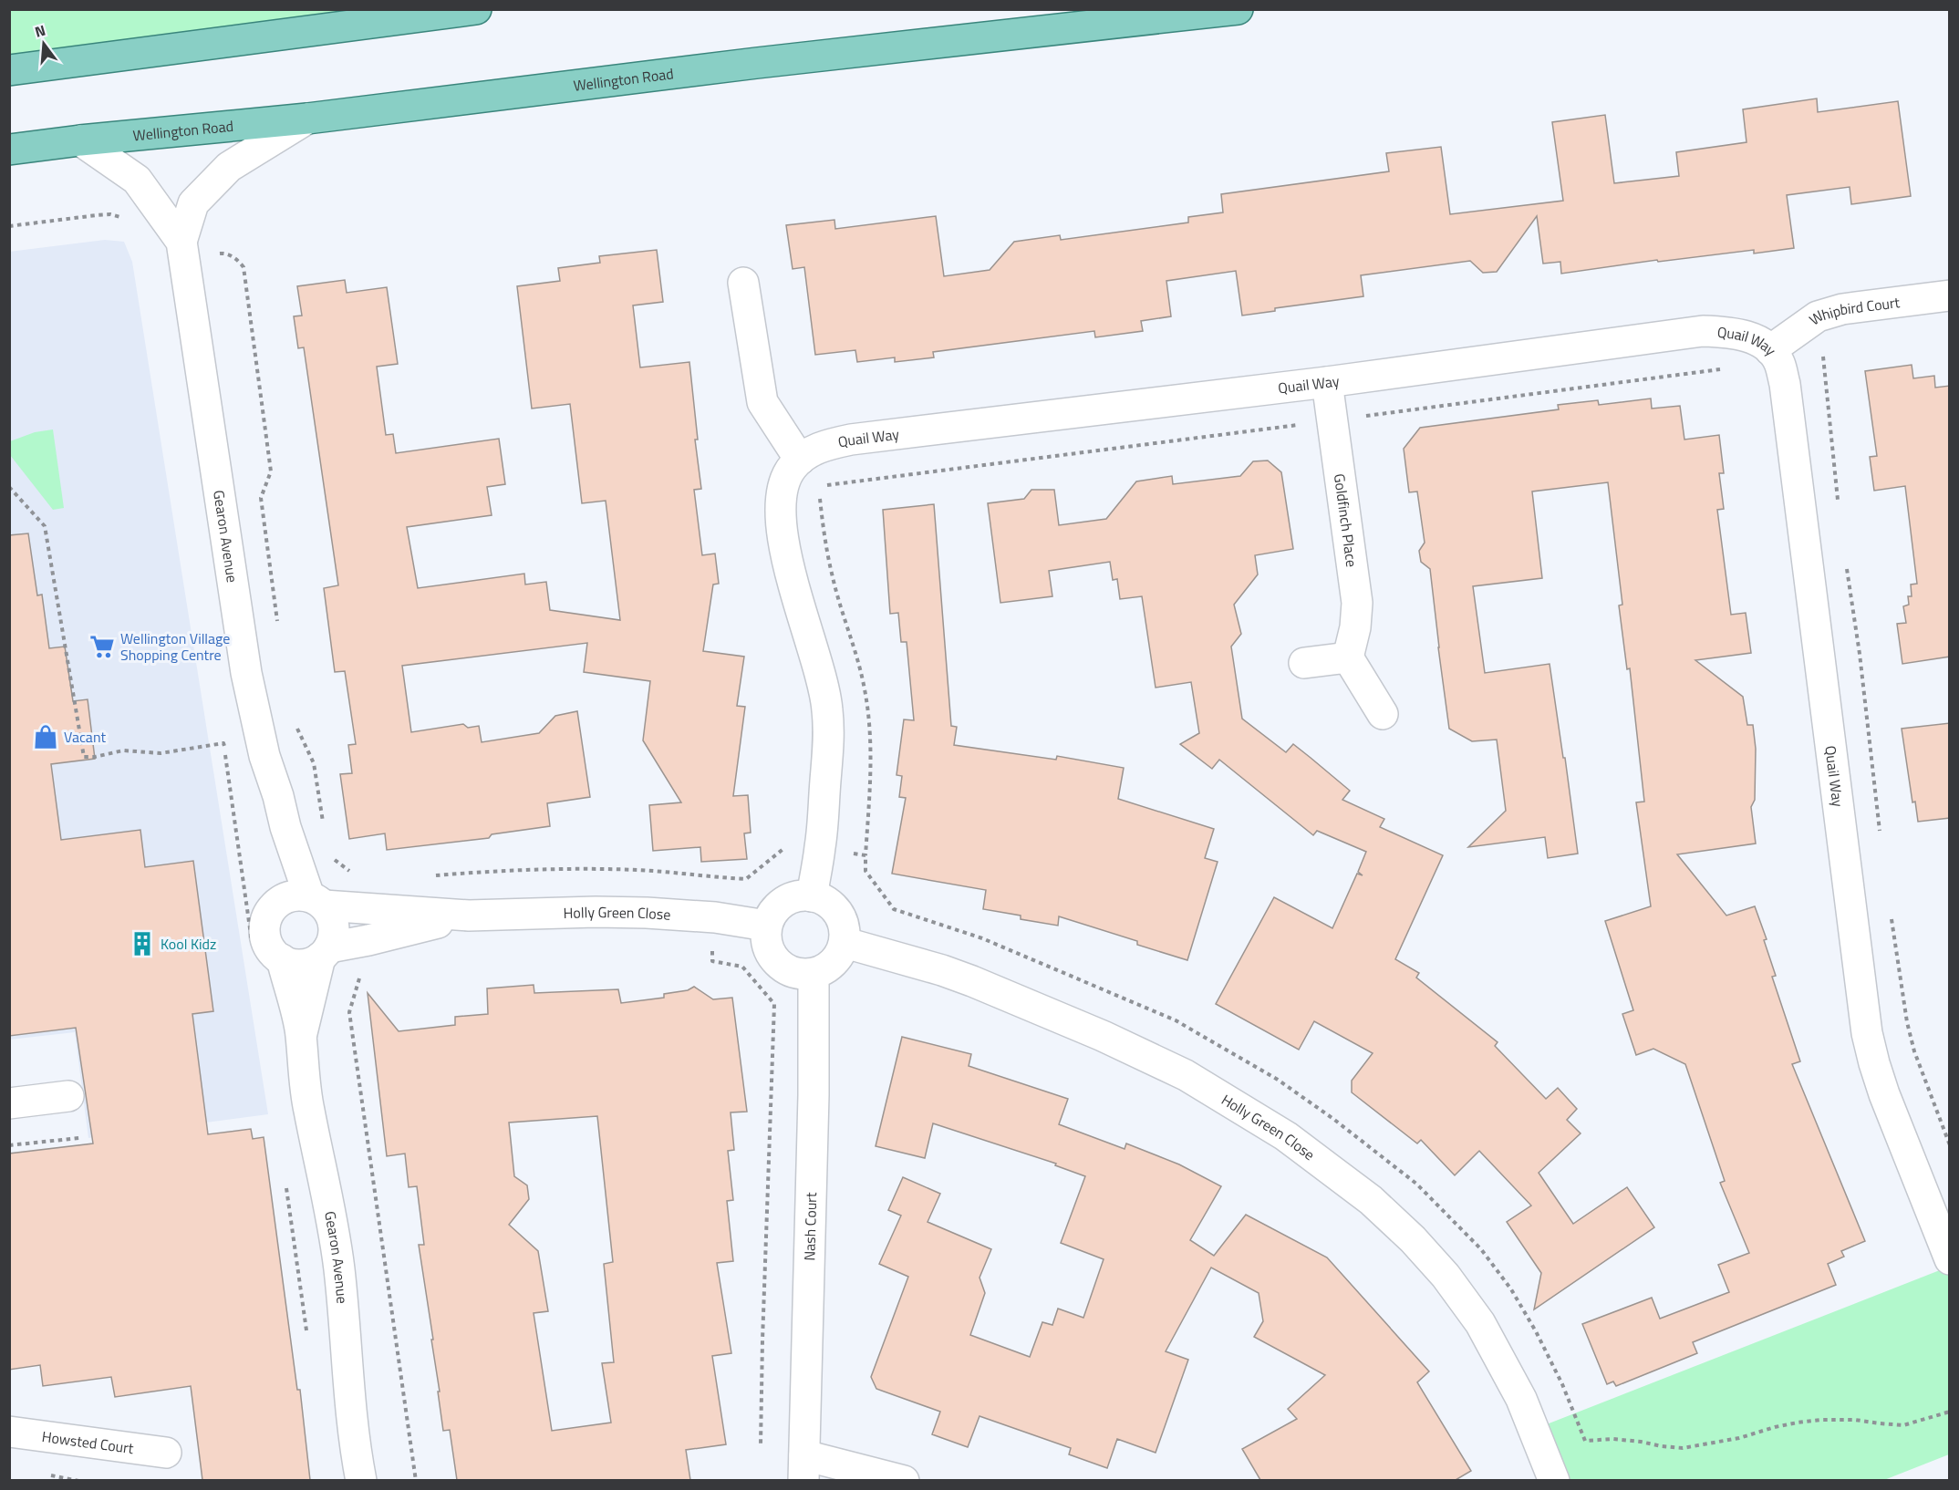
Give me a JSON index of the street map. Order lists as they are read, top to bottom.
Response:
{
  "streets": {
    "main road": ["Wellington Road"],
    "street": [
      "Whipbird Court",
      "Quail Way",
      "Goldfinch Place",
      "Gearon Avenue",
      "Holly Green Close",
      "Nash Court",
      "Howsted Court"
    ]
  },
  "crossings": [
    ["Wellington Road", "Gearon Avenue"],
    ["Whipbird Court", "Quail Way"],
    ["Quail Way", "Goldfinch Place"],
    ["Quail Way", "Holly Green Close"],
    ["Quail Way", "Nash Court"],
    ["Holly Green Close", "Nash Court"]
  ],
  "places": {
    "supermarket": ["Wellington Village Shopping Centre"],
    "shop": ["Vacant"],
    "building": ["Kool Kidz"]
  },
  "north": "top"
}
